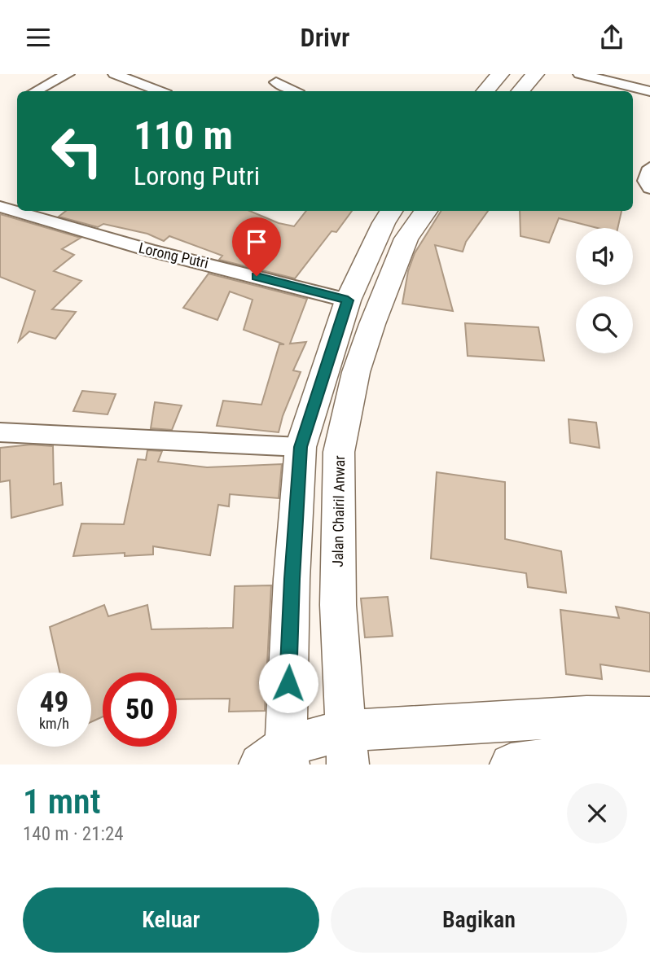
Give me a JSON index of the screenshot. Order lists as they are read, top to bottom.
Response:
{
  "streets": {
    "main road": ["Jalan Chairil Anwar"],
    "street": ["Lorong Putri"]
  },
  "page": {
    "header": "Drivr",
    "turn": ["110 m", "Lorong Putri"],
    "speed": "49 km/h",
    "limit": "50",
    "heading": ["1 mnt", "140 m · 21:24"],
    "buttons": ["Keluar", "Bagikan"]
  }
}
